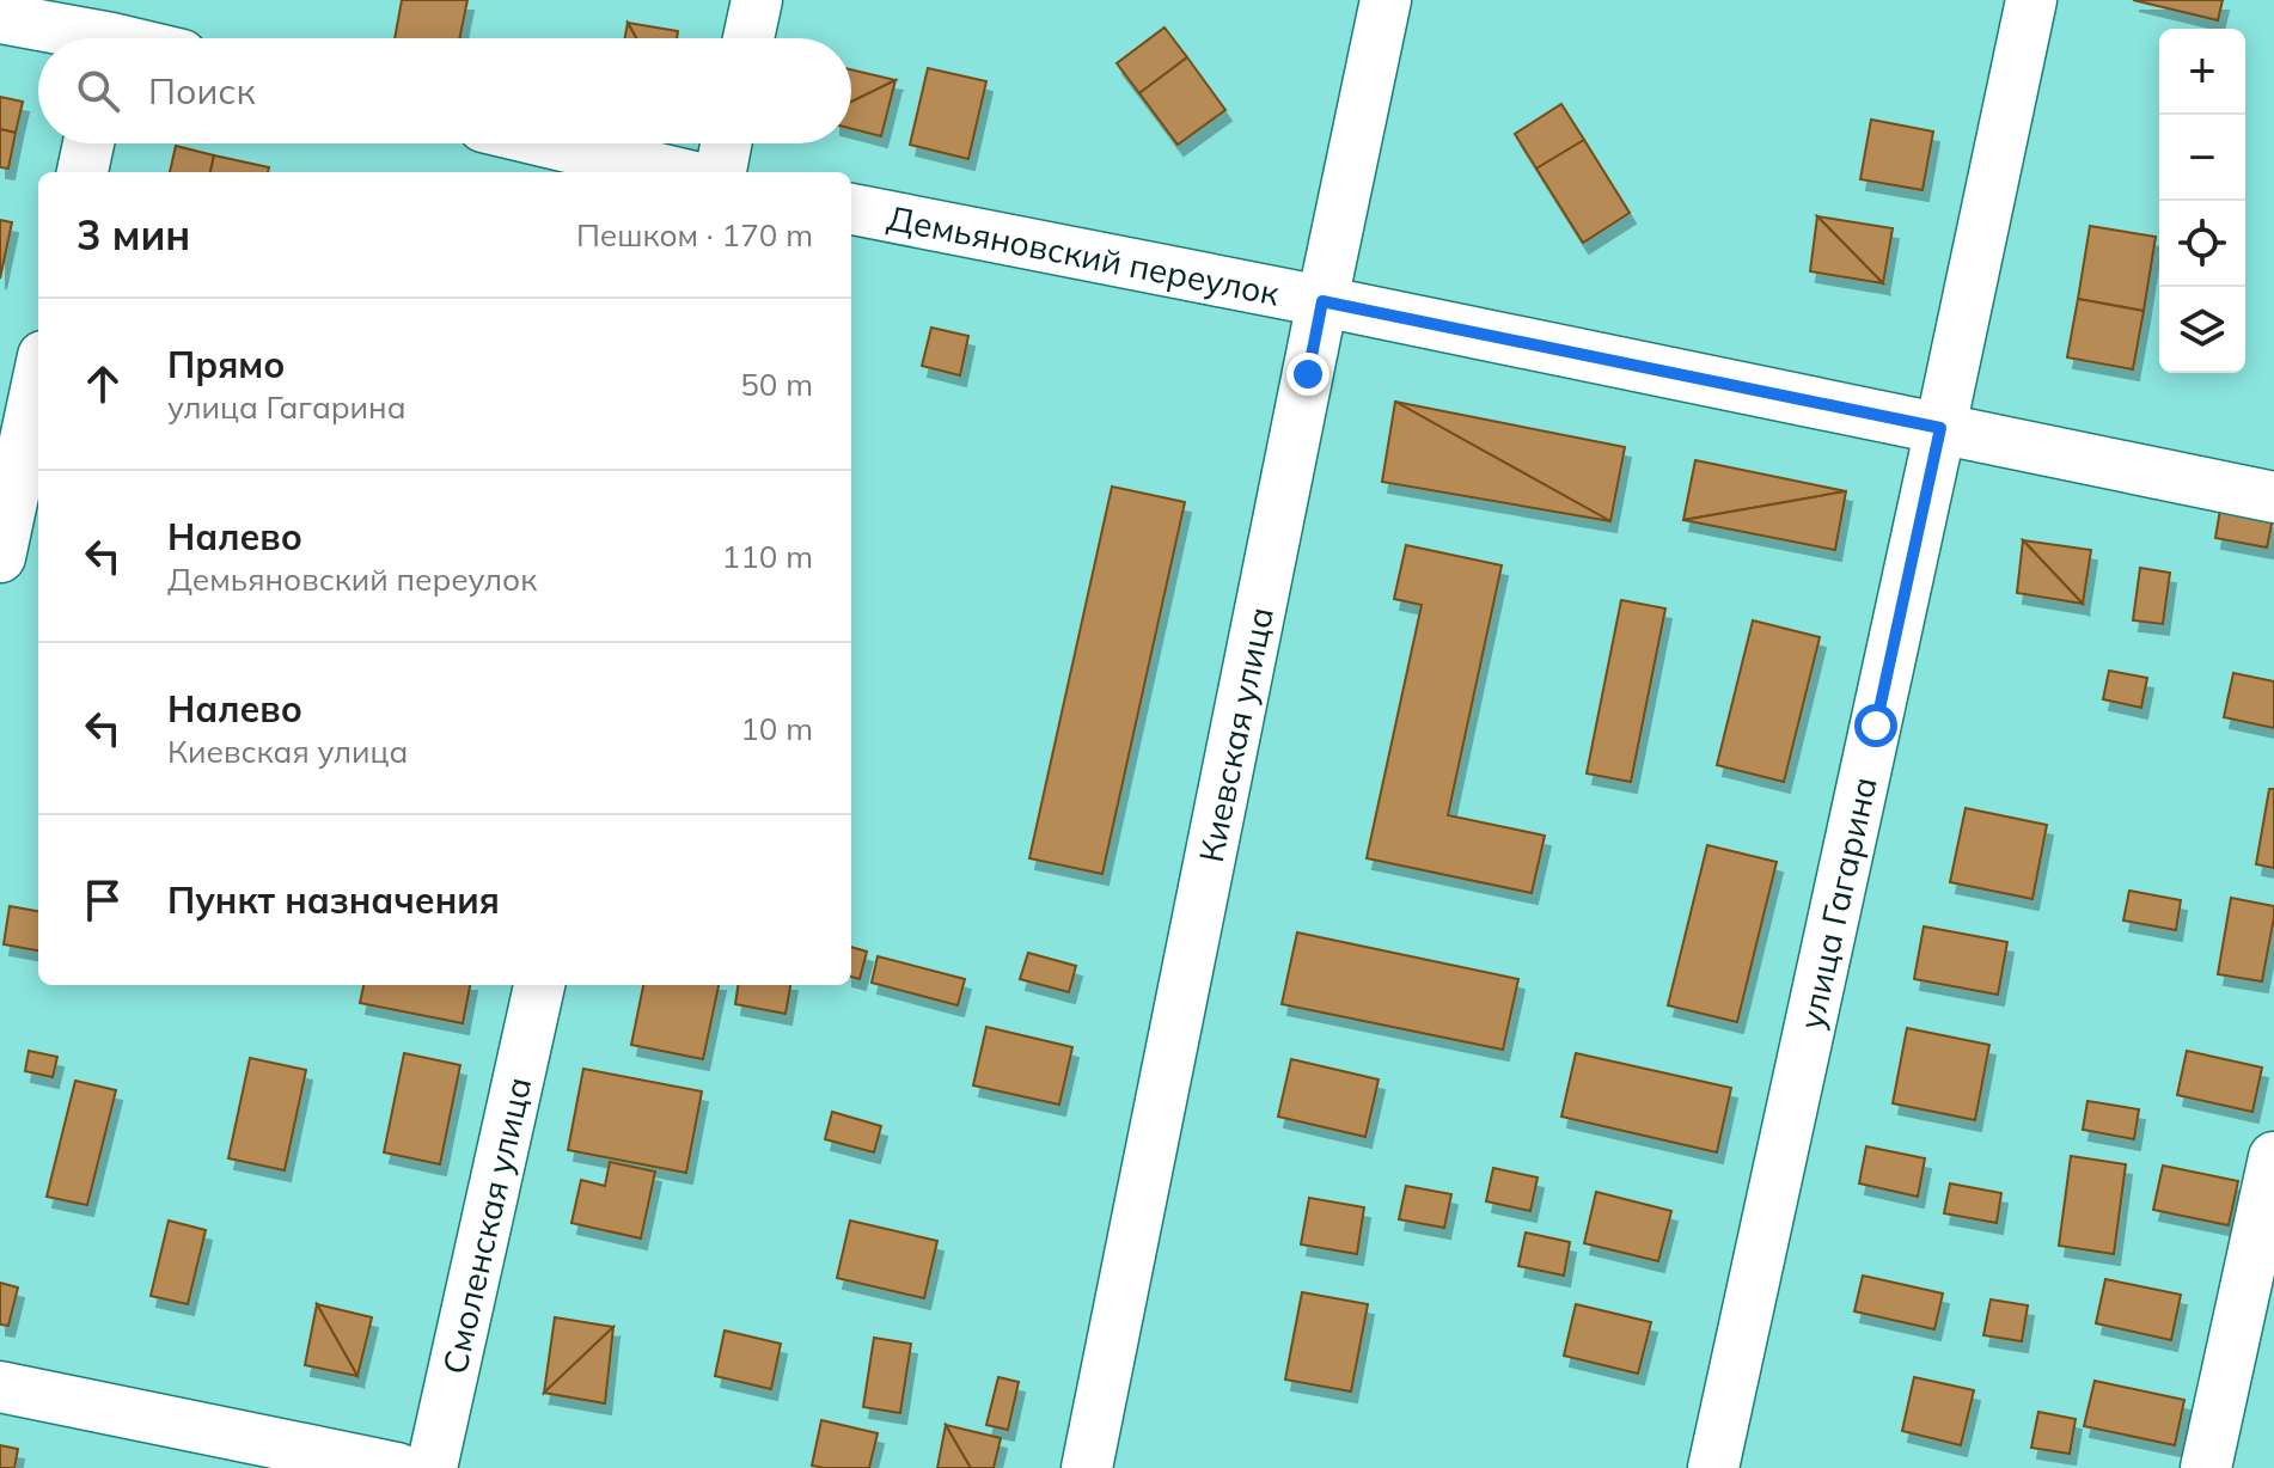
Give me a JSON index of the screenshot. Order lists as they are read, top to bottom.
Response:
{
  "streets": {
    "street": [
      "Демьяновский переулок",
      "Киевская улица",
      "улица Гагарина",
      "Смоленская улица"
    ]
  },
  "crossings": [
    ["Демьяновский переулок", "Киевская улица"],
    ["Демьяновский переулок", "улица Гагарина"]
  ],
  "page": {
    "map_buttons": ["+", "−"],
    "search": "Поиск",
    "heading": ["3 мин", "Пешком · 170 m"],
    "list": [
      ["Прямо", "улица Гагарина", "50 m"],
      ["Налево", "Демьяновский переулок", "110 m"],
      ["Налево", "Киевская улица", "10 m"],
      "Пункт назначения"
    ]
  }
}
